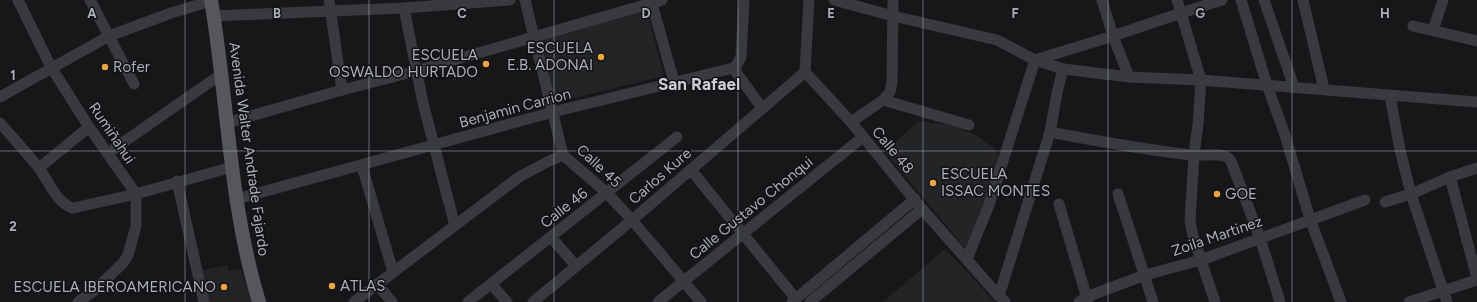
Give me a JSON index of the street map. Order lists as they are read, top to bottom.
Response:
{
  "streets": {
    "main road": ["Avenida Walter Andrade Fajardo"],
    "street": [
      "Benjamin Carrion",
      "Rumiñahui",
      "Calle 48",
      "Calle 45",
      "Carlos Kure",
      "Calle 46",
      "Calle Gustavo Chonqui",
      "Zoila Martinez"
    ]
  },
  "crossings": [
    ["Benjamin Carrion", "Avenida Walter Andrade Fajardo"],
    ["Benjamin Carrion", "Calle 45"],
    ["Calle 48", "Carlos Kure"],
    ["Calle 48", "Calle Gustavo Chonqui"],
    ["Calle 45", "Carlos Kure"],
    ["Calle 45", "Calle 46"],
    ["Calle 45", "Calle Gustavo Chonqui"]
  ],
  "districts": ["San Rafael"],
  "places": [
    "ESCUELA E.B. ADONAI",
    "ESCUELA OSWALDO HURTADO",
    "Rofer",
    "ESCUELA ISSAC MONTES",
    "GOE",
    "ATLAS",
    "ESCUELA IBEROAMERICANO"
  ],
  "grid": {
    "columns": [
      "A",
      "B",
      "C",
      "D",
      "E",
      "F",
      "G",
      "H"
    ],
    "rows": ["1", "2"]
  }
}
